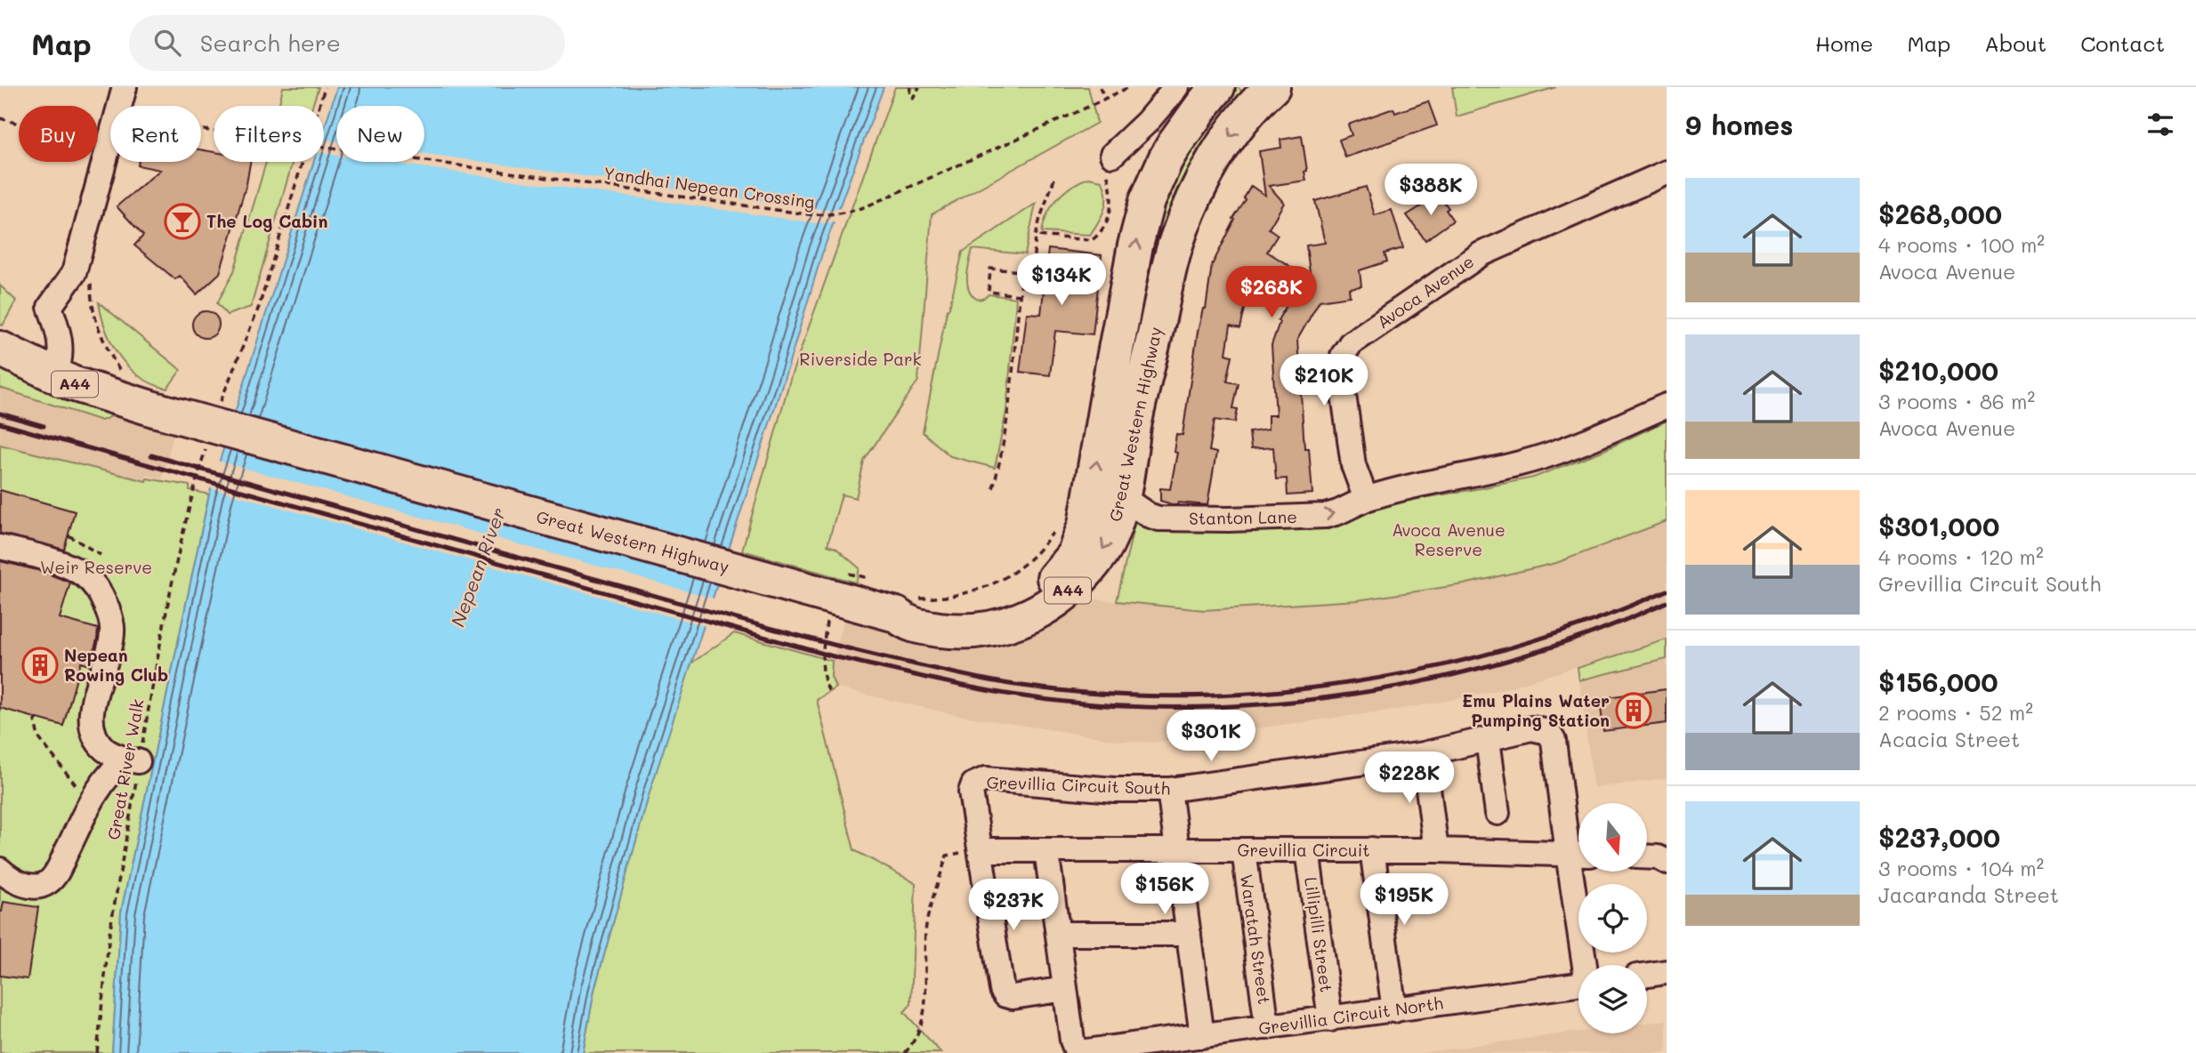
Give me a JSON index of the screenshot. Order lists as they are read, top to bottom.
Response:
{
  "streets": {
    "highway": ["A44", "Great Western Highway"],
    "street": [
      "Avoca Avenue",
      "Stanton Lane",
      "Grevillia Circuit South",
      "Grevillia Circuit",
      "Lillipilli Street",
      "Waratah Street",
      "Grevillia Circuit North"
    ],
    "path": ["Yandhai Nepean Crossing", "Great River Walk"]
  },
  "crossings": [
    ["Avoca Avenue", "Stanton Lane"],
    ["A44", "Great Western Highway"],
    ["Great Western Highway", "Stanton Lane"],
    ["Grevillia Circuit South", "Grevillia Circuit"],
    ["Grevillia Circuit", "Lillipilli Street"],
    ["Grevillia Circuit", "Waratah Street"],
    ["Lillipilli Street", "Grevillia Circuit North"],
    ["Waratah Street", "Grevillia Circuit North"]
  ],
  "one_way": ["Stanton Lane"],
  "water": ["Nepean River"],
  "parks": ["Riverside Park", "Avoca Avenue Reserve", "Weir Reserve"],
  "places": {
    "bar": ["The Log Cabin"],
    "building": ["Nepean Rowing Club", "Emu Plains Water Pumping Station"]
  },
  "north": "bottom",
  "page": {
    "header": "Map",
    "search": "Search here",
    "nav": [
      "Home",
      "Map",
      "About",
      "Contact"
    ],
    "heading": "9 homes",
    "chip": [
      "Buy",
      "Rent",
      "Filters",
      "New"
    ],
    "list": [
      {
        "name": "$268,000",
        "note": "4 rooms · 100 m² · Avoca Avenue"
      },
      {
        "name": "$210,000",
        "note": "3 rooms · 86 m² · Avoca Avenue"
      },
      {
        "name": "$301,000",
        "note": "4 rooms · 120 m² · Grevillia Circuit South"
      },
      {
        "name": "$156,000",
        "note": "2 rooms · 52 m² · Acacia Street"
      },
      {
        "name": "$237,000",
        "note": "3 rooms · 104 m² · Jacaranda Street"
      }
    ],
    "price": [
      "$388K",
      "$134K",
      "$268K",
      "$210K",
      "$301K",
      "$228K",
      "$156K",
      "$195K",
      "$237K"
    ]
  }
}
